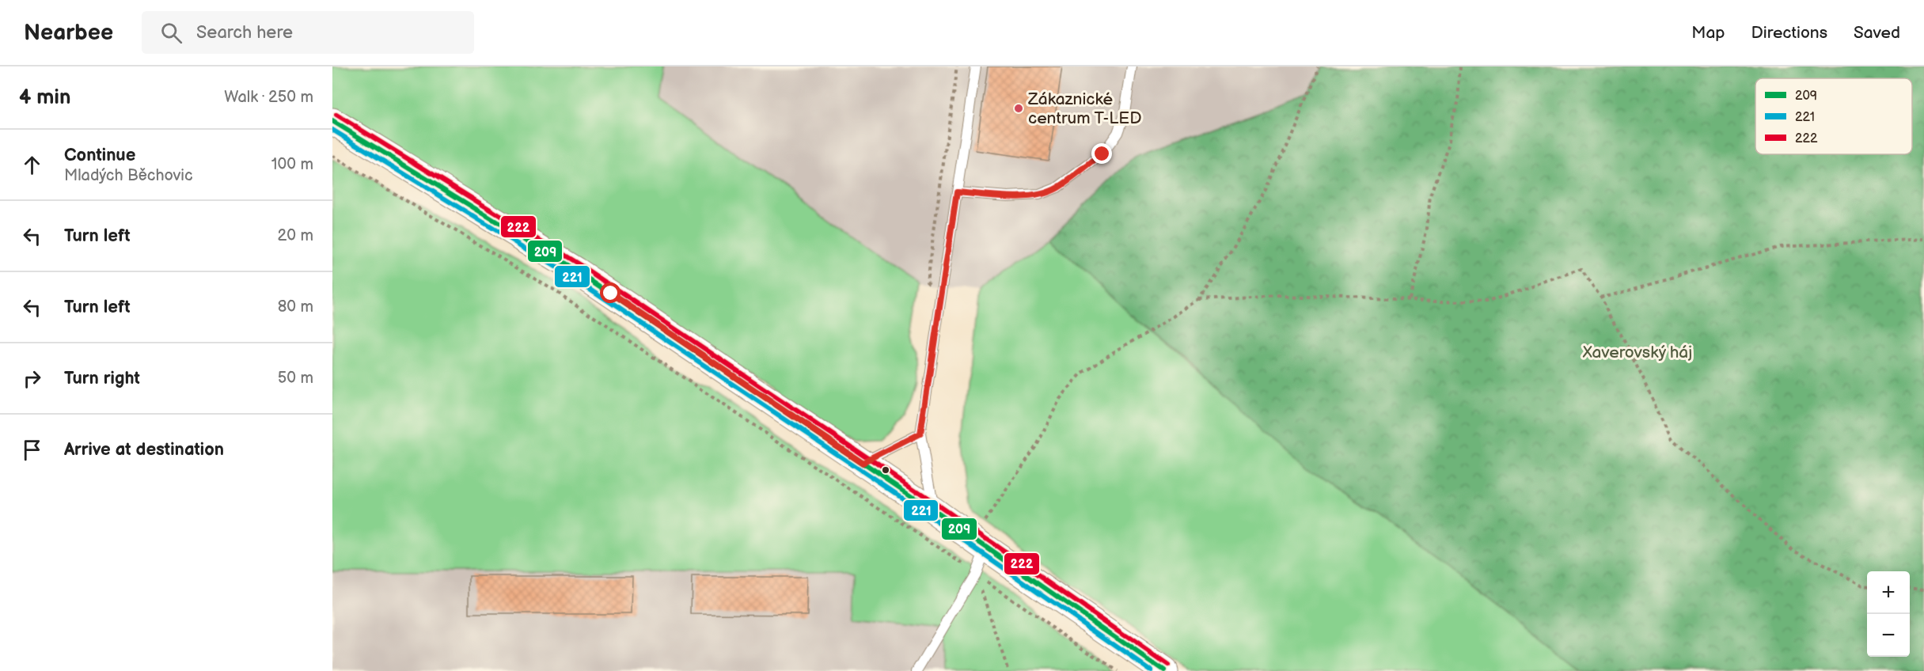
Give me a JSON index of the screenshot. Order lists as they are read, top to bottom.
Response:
{
  "parks": ["Xaverovský háj"],
  "places": ["Zákaznické centrum T-LED"],
  "lines": ["transit line 222", "transit line 209", "transit line 221"],
  "legend": ["209", "221", "222"],
  "page": {
    "header": "Nearbee",
    "search": "Search here",
    "nav": ["Map", "Directions", "Saved"],
    "heading": ["4 min", "Walk · 250 m"],
    "list": [
      ["Continue", "Mladých Běchovic", "100 m"],
      ["Turn left", "20 m"],
      ["Turn left", "80 m"],
      ["Turn right", "50 m"],
      "Arrive at destination"
    ],
    "map_buttons": ["+", "−"]
  }
}
